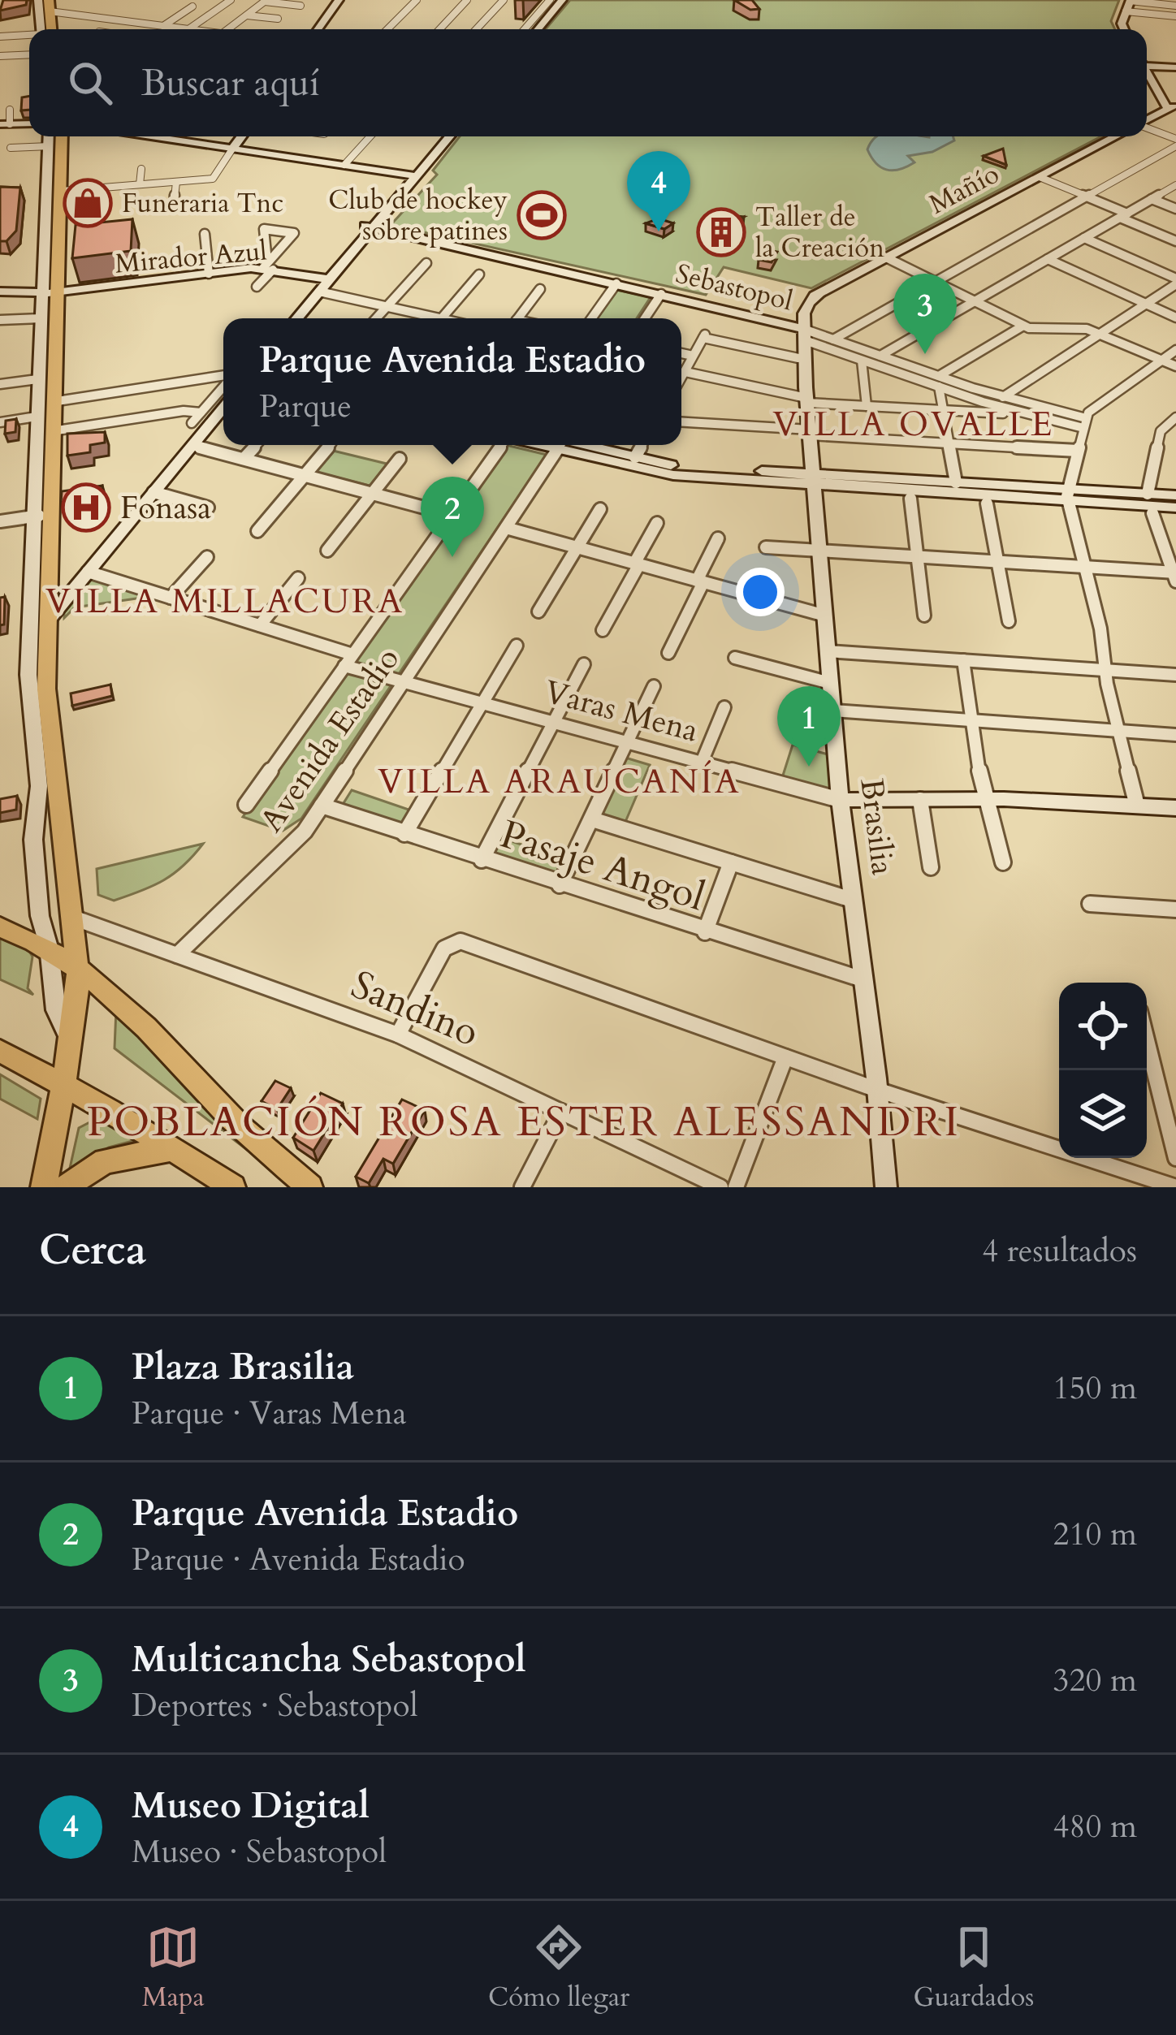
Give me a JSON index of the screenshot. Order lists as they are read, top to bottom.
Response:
{
  "streets": {
    "street": [
      "Mañío",
      "Mirador Azul",
      "Sebastopol",
      "Varas Mena",
      "Avenida Estadio",
      "Brasilia",
      "Pasaje Angol",
      "Sandino"
    ]
  },
  "crossings": [
    ["Mañío", "Sebastopol"],
    ["Mañío", "Brasilia"],
    ["Varas Mena", "Avenida Estadio"],
    ["Varas Mena", "Brasilia"],
    ["Avenida Estadio", "Pasaje Angol"],
    ["Avenida Estadio", "Sandino"],
    ["Brasilia", "Pasaje Angol"]
  ],
  "districts": [
    "VILLA OVALLE",
    "VILLA MILLACURA",
    "VILLA ARAUCANÍA",
    "POBLACIÓN ROSA ESTER ALESSANDRI"
  ],
  "places": {
    "shop": ["Funeraria Tnc"],
    "sports": ["Club de hockey sobre patines"],
    "building": ["Taller de la Creación"],
    "hospital": ["Fonasa"]
  },
  "page": {
    "search": "Buscar aquí",
    "pins": [
      "4",
      "3",
      "2",
      "1"
    ],
    "popup": ["Parque Avenida Estadio", "Parque"],
    "heading": ["Cerca", "4 resultados"],
    "list": [
      {
        "mark": "1",
        "name": "Plaza Brasilia",
        "note": "Parque · Varas Mena",
        "value": "150 m"
      },
      {
        "mark": "2",
        "name": "Parque Avenida Estadio",
        "note": "Parque · Avenida Estadio",
        "value": "210 m"
      },
      {
        "mark": "3",
        "name": "Multicancha Sebastopol",
        "note": "Deportes · Sebastopol",
        "value": "320 m"
      },
      {
        "mark": "4",
        "name": "Museo Digital",
        "note": "Museo · Sebastopol",
        "value": "480 m"
      }
    ],
    "nav": ["Mapa", "Cómo llegar", "Guardados"]
  }
}
